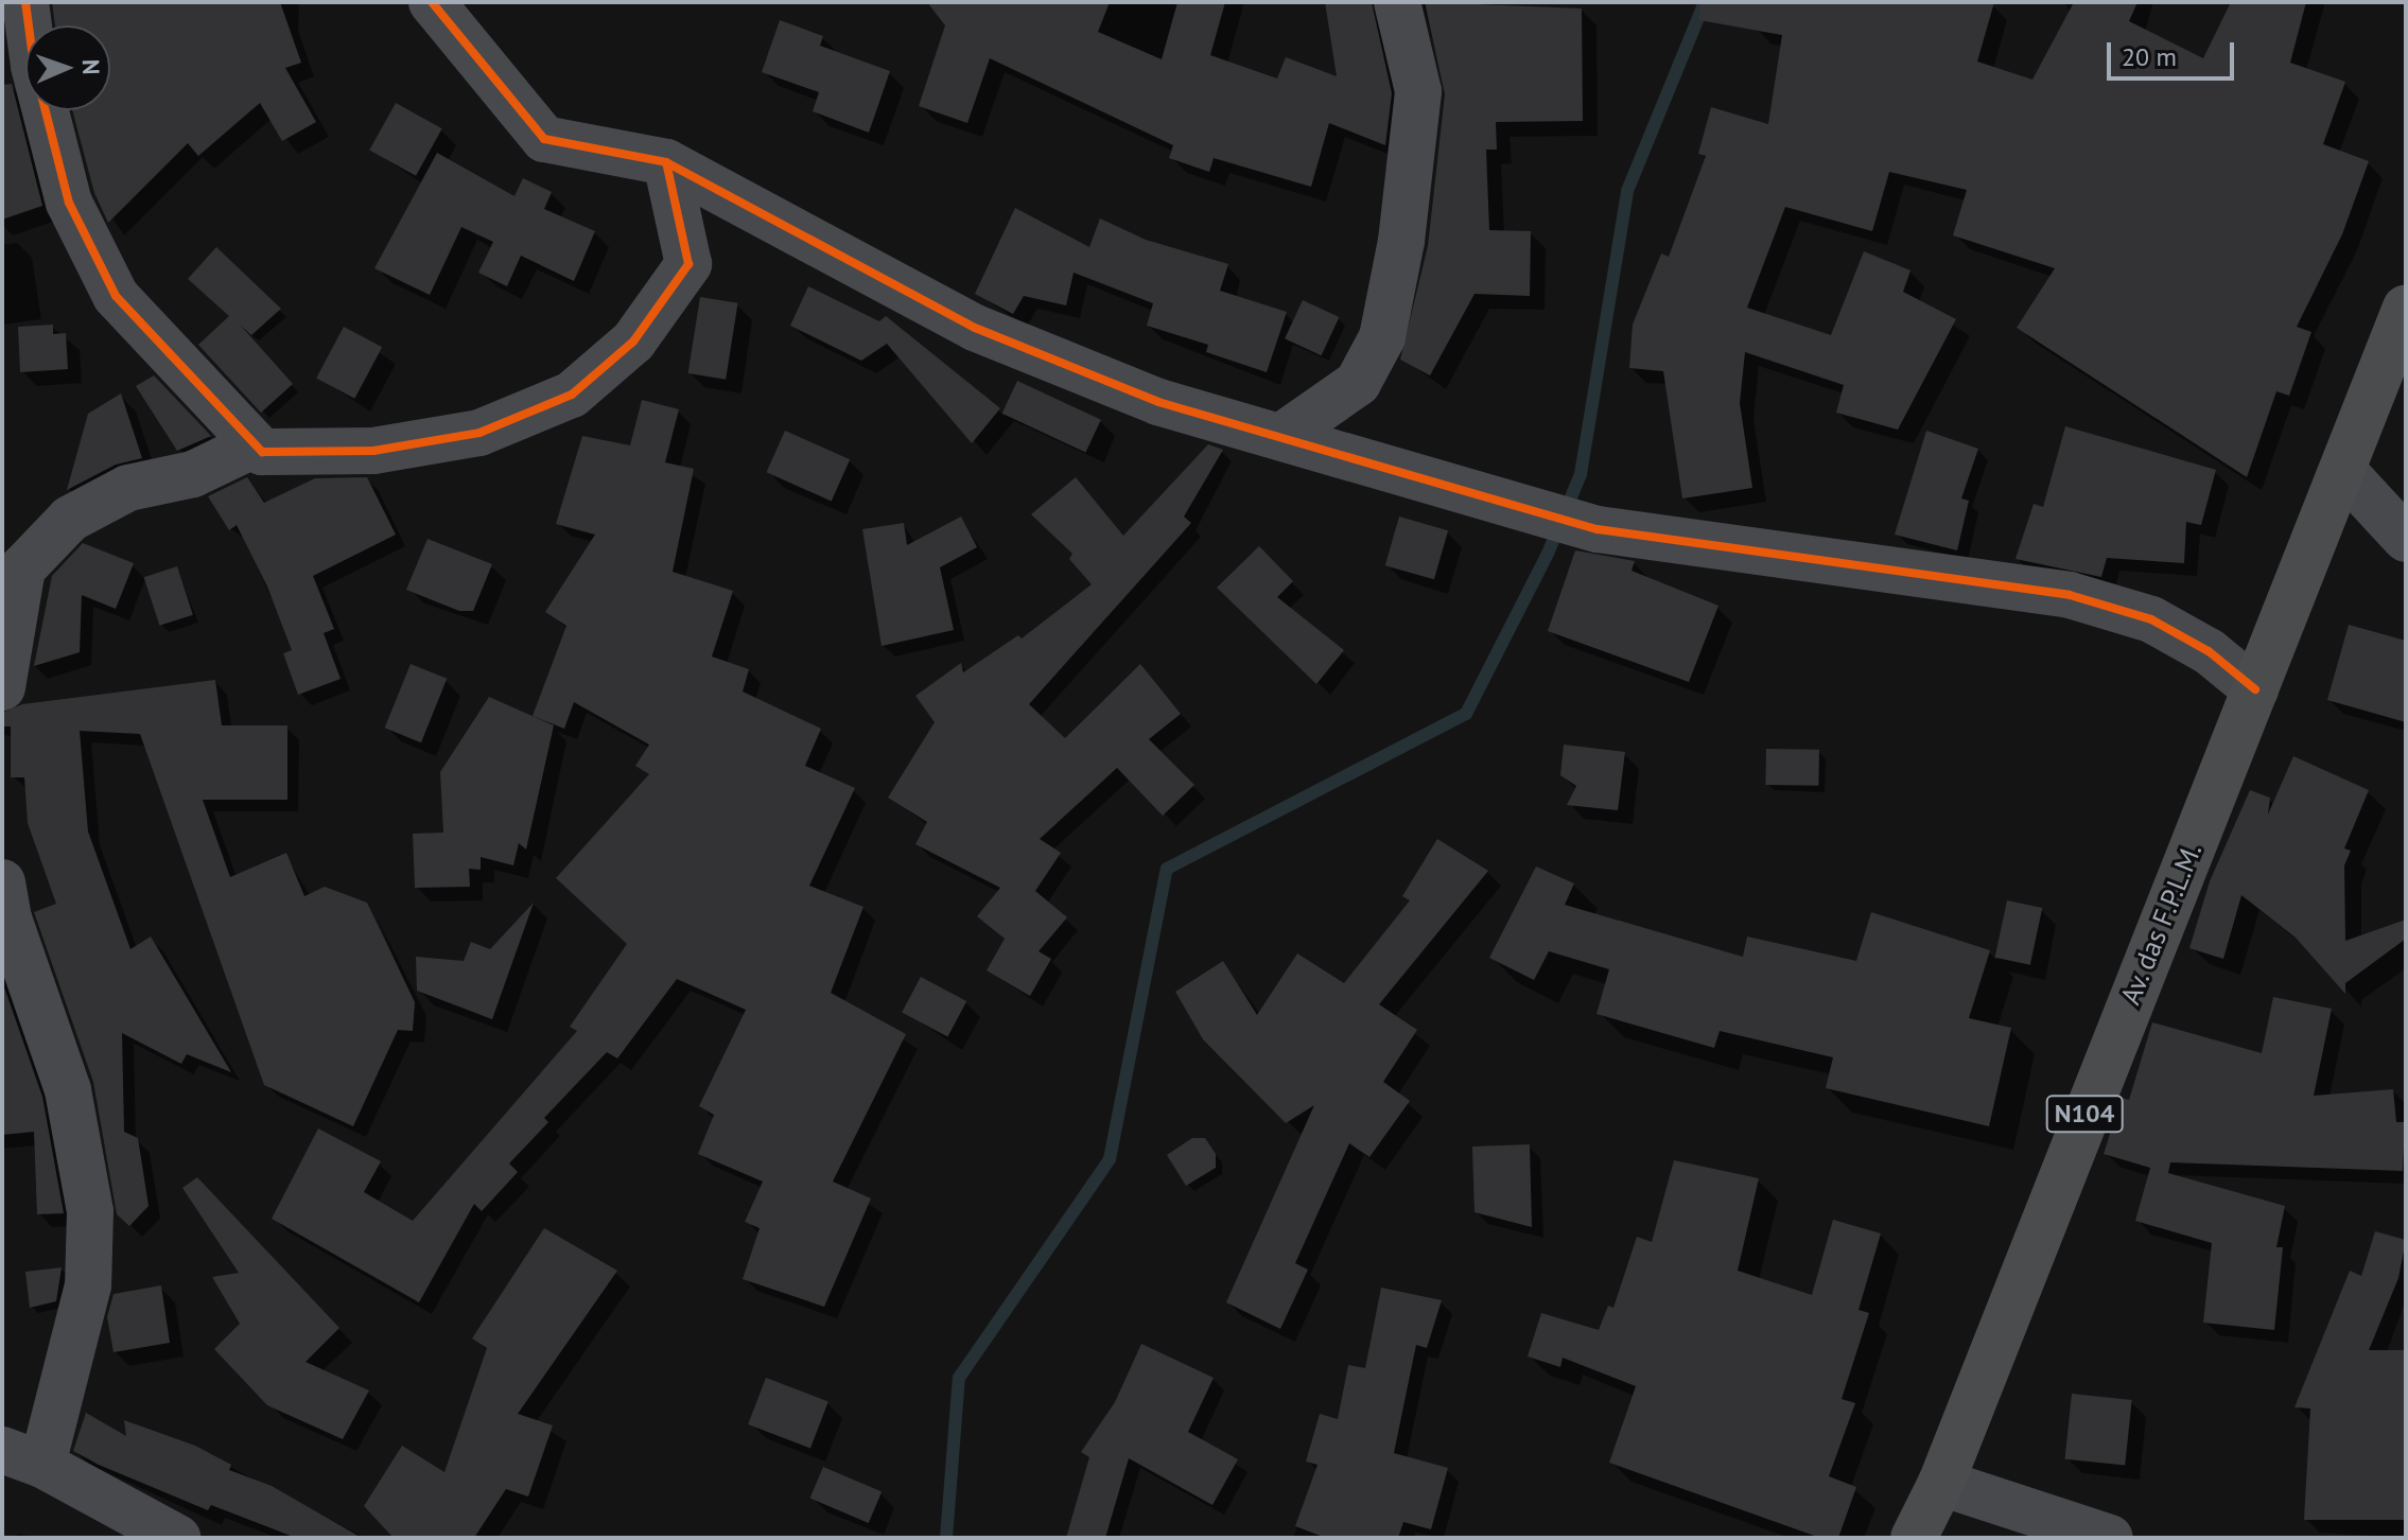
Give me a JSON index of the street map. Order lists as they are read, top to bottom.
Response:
{
  "streets": {
    "main road": ["Av. das F.P.L.M.", "N104"]
  },
  "scale_bar": "20 m",
  "north": "right"
}
